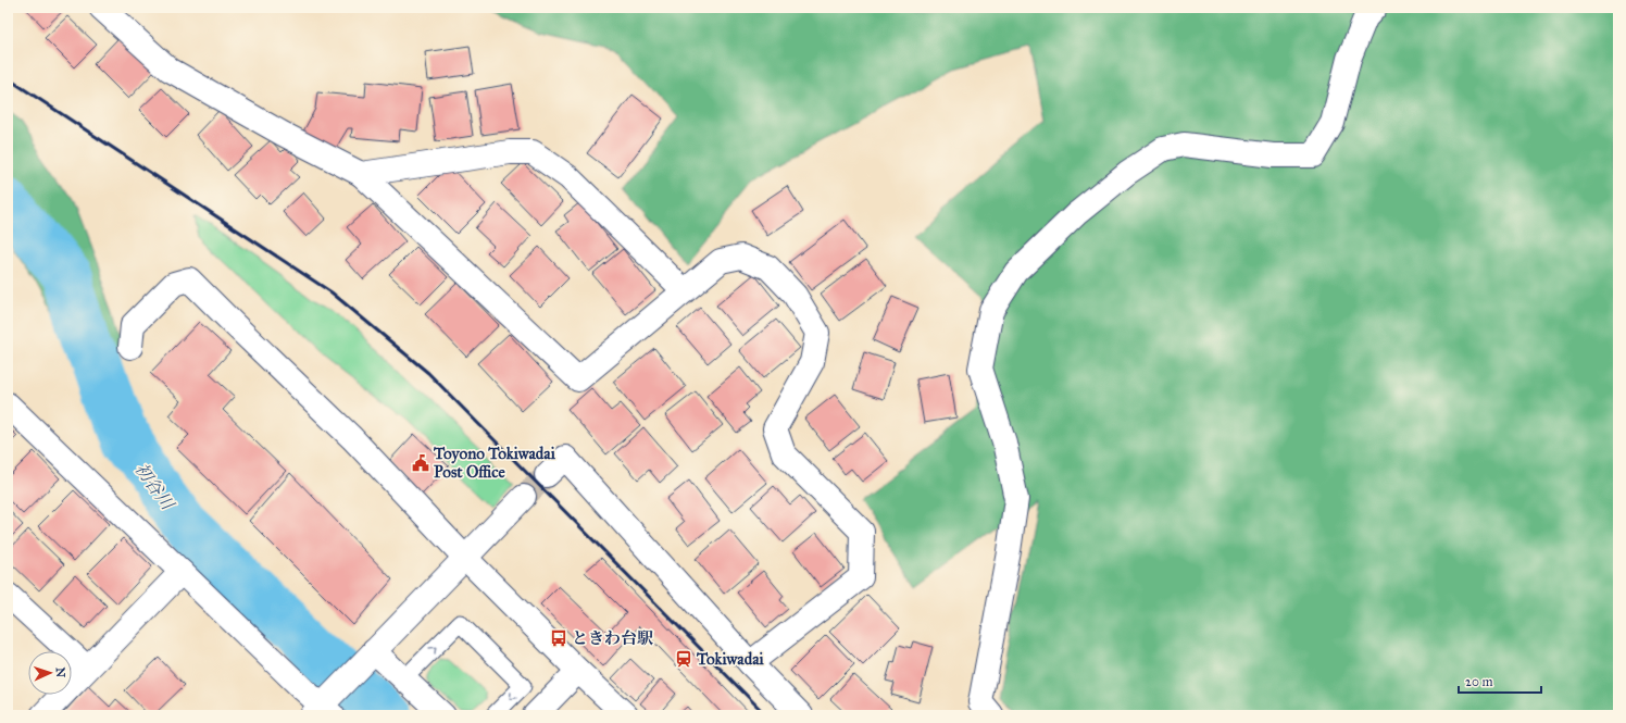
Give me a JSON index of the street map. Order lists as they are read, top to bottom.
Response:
{
  "water": ["初谷川"],
  "places": {
    "public building": ["Toyono Tokiwadai Post Office"],
    "bus stop": ["ときわ台駅"],
    "station": ["Tokiwadai"]
  },
  "scale_bar": "20 m",
  "north": "right"
}
